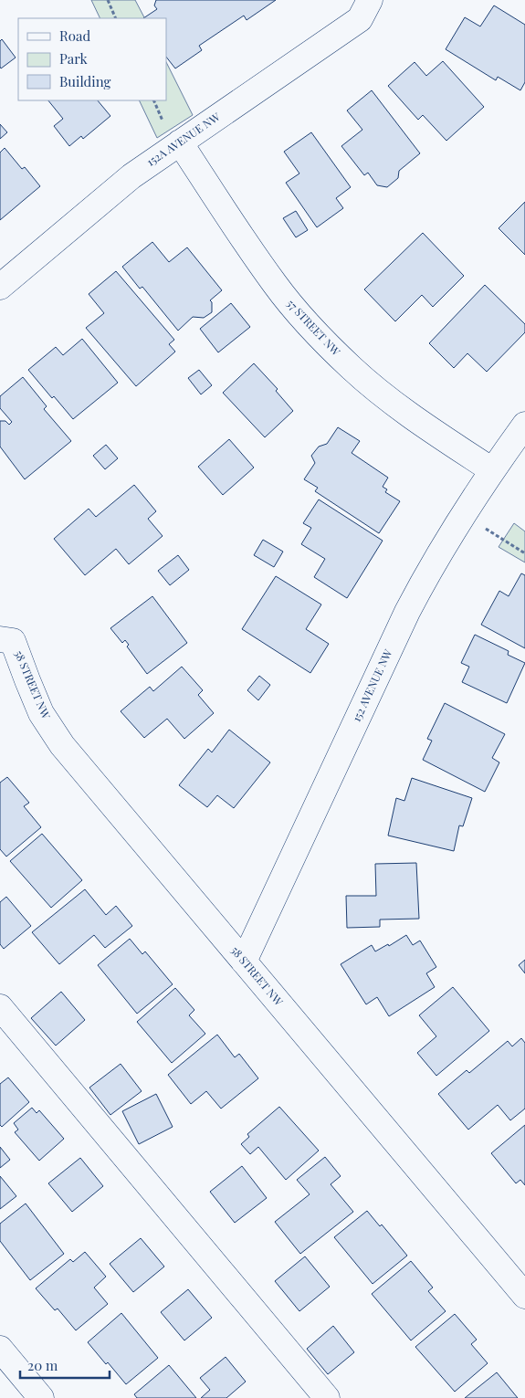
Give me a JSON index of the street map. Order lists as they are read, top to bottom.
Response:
{
  "streets": {
    "street": [
      "152A AVENUE NW",
      "57 STREET NW",
      "58 STREET NW",
      "152 AVENUE NW"
    ]
  },
  "crossings": [
    ["152A AVENUE NW", "57 STREET NW"],
    ["57 STREET NW", "152 AVENUE NW"],
    ["58 STREET NW", "152 AVENUE NW"]
  ],
  "legend": ["Road", "Park", "Building"],
  "scale_bar": "20 m"
}
